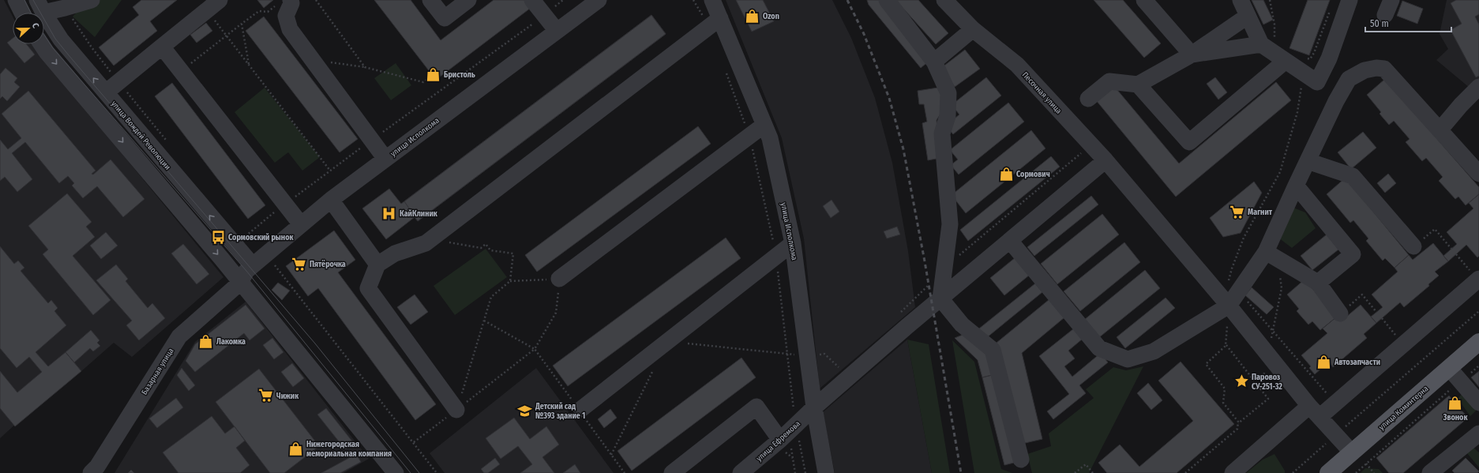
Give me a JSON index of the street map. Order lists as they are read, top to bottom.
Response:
{
  "streets": {
    "main road": ["улица Коминтерна"],
    "street": [
      "Песочная улица",
      "улица Вождей Революции",
      "улица Исполкома",
      "Базарная улица",
      "улица Ефремова"
    ]
  },
  "crossings": [
    ["Песочная улица", "улица Коминтерна"],
    ["Песочная улица", "улица Ефремова"],
    ["улица Вождей Революции", "улица Исполкома"],
    ["улица Исполкома", "Базарная улица"],
    ["улица Исполкома", "улица Ефремова"]
  ],
  "places": {
    "shop": [
      "Ozon",
      "Бристоль",
      "Сормович",
      "Лакомка",
      "Автозапчасти",
      "Звонок",
      "Нижегородская мемориальная компания"
    ],
    "supermarket": ["Магнит", "Пятёрочка", "Чижик"],
    "hospital": ["КайКлиник"],
    "bus stop": ["Сормовский рынок"],
    "place": ["Паровоз СУ-251-32"],
    "school or university": ["Детский сад №393 здание 1"]
  },
  "scale_bar": "50 m",
  "north": "right"
}
